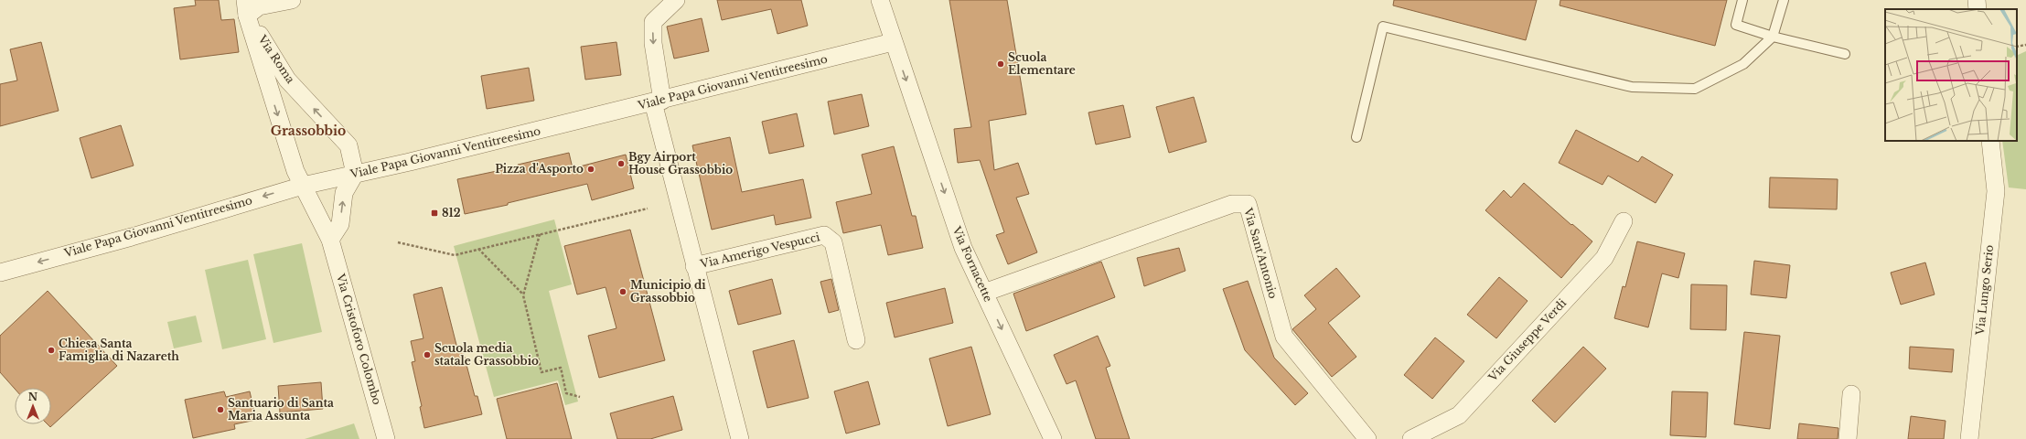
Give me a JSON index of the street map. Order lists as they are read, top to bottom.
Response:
{
  "streets": {
    "street": [
      "Via Roma",
      "Viale Papa Giovanni Ventitreesimo",
      "Via Amerigo Vespucci",
      "Via Sant'Antonio",
      "Via Fornacette",
      "Via Lungo Serio",
      "Via Cristoforo Colombo",
      "Via Giuseppe Verdi"
    ]
  },
  "crossings": [
    ["Via Roma", "Viale Papa Giovanni Ventitreesimo"],
    ["Via Roma", "Via Cristoforo Colombo"],
    ["Viale Papa Giovanni Ventitreesimo", "Via Amerigo Vespucci"],
    ["Viale Papa Giovanni Ventitreesimo", "Via Fornacette"],
    ["Viale Papa Giovanni Ventitreesimo", "Via Cristoforo Colombo"],
    ["Via Sant'Antonio", "Via Fornacette"]
  ],
  "one_way": ["Via Fornacette"],
  "districts": ["Grassobbio"],
  "places": {
    "other": [
      "Scuola Elementare",
      "Bgy Airport House Grassobbio",
      "Pizza d'Asporto",
      "Municipio di Grassobbio",
      "Chiesa Santa Famiglia di Nazareth",
      "Scuola media statale Grassobbio",
      "Santuario di Santa Maria Assunta"
    ],
    "transit": ["812"]
  },
  "north": "top"
}
